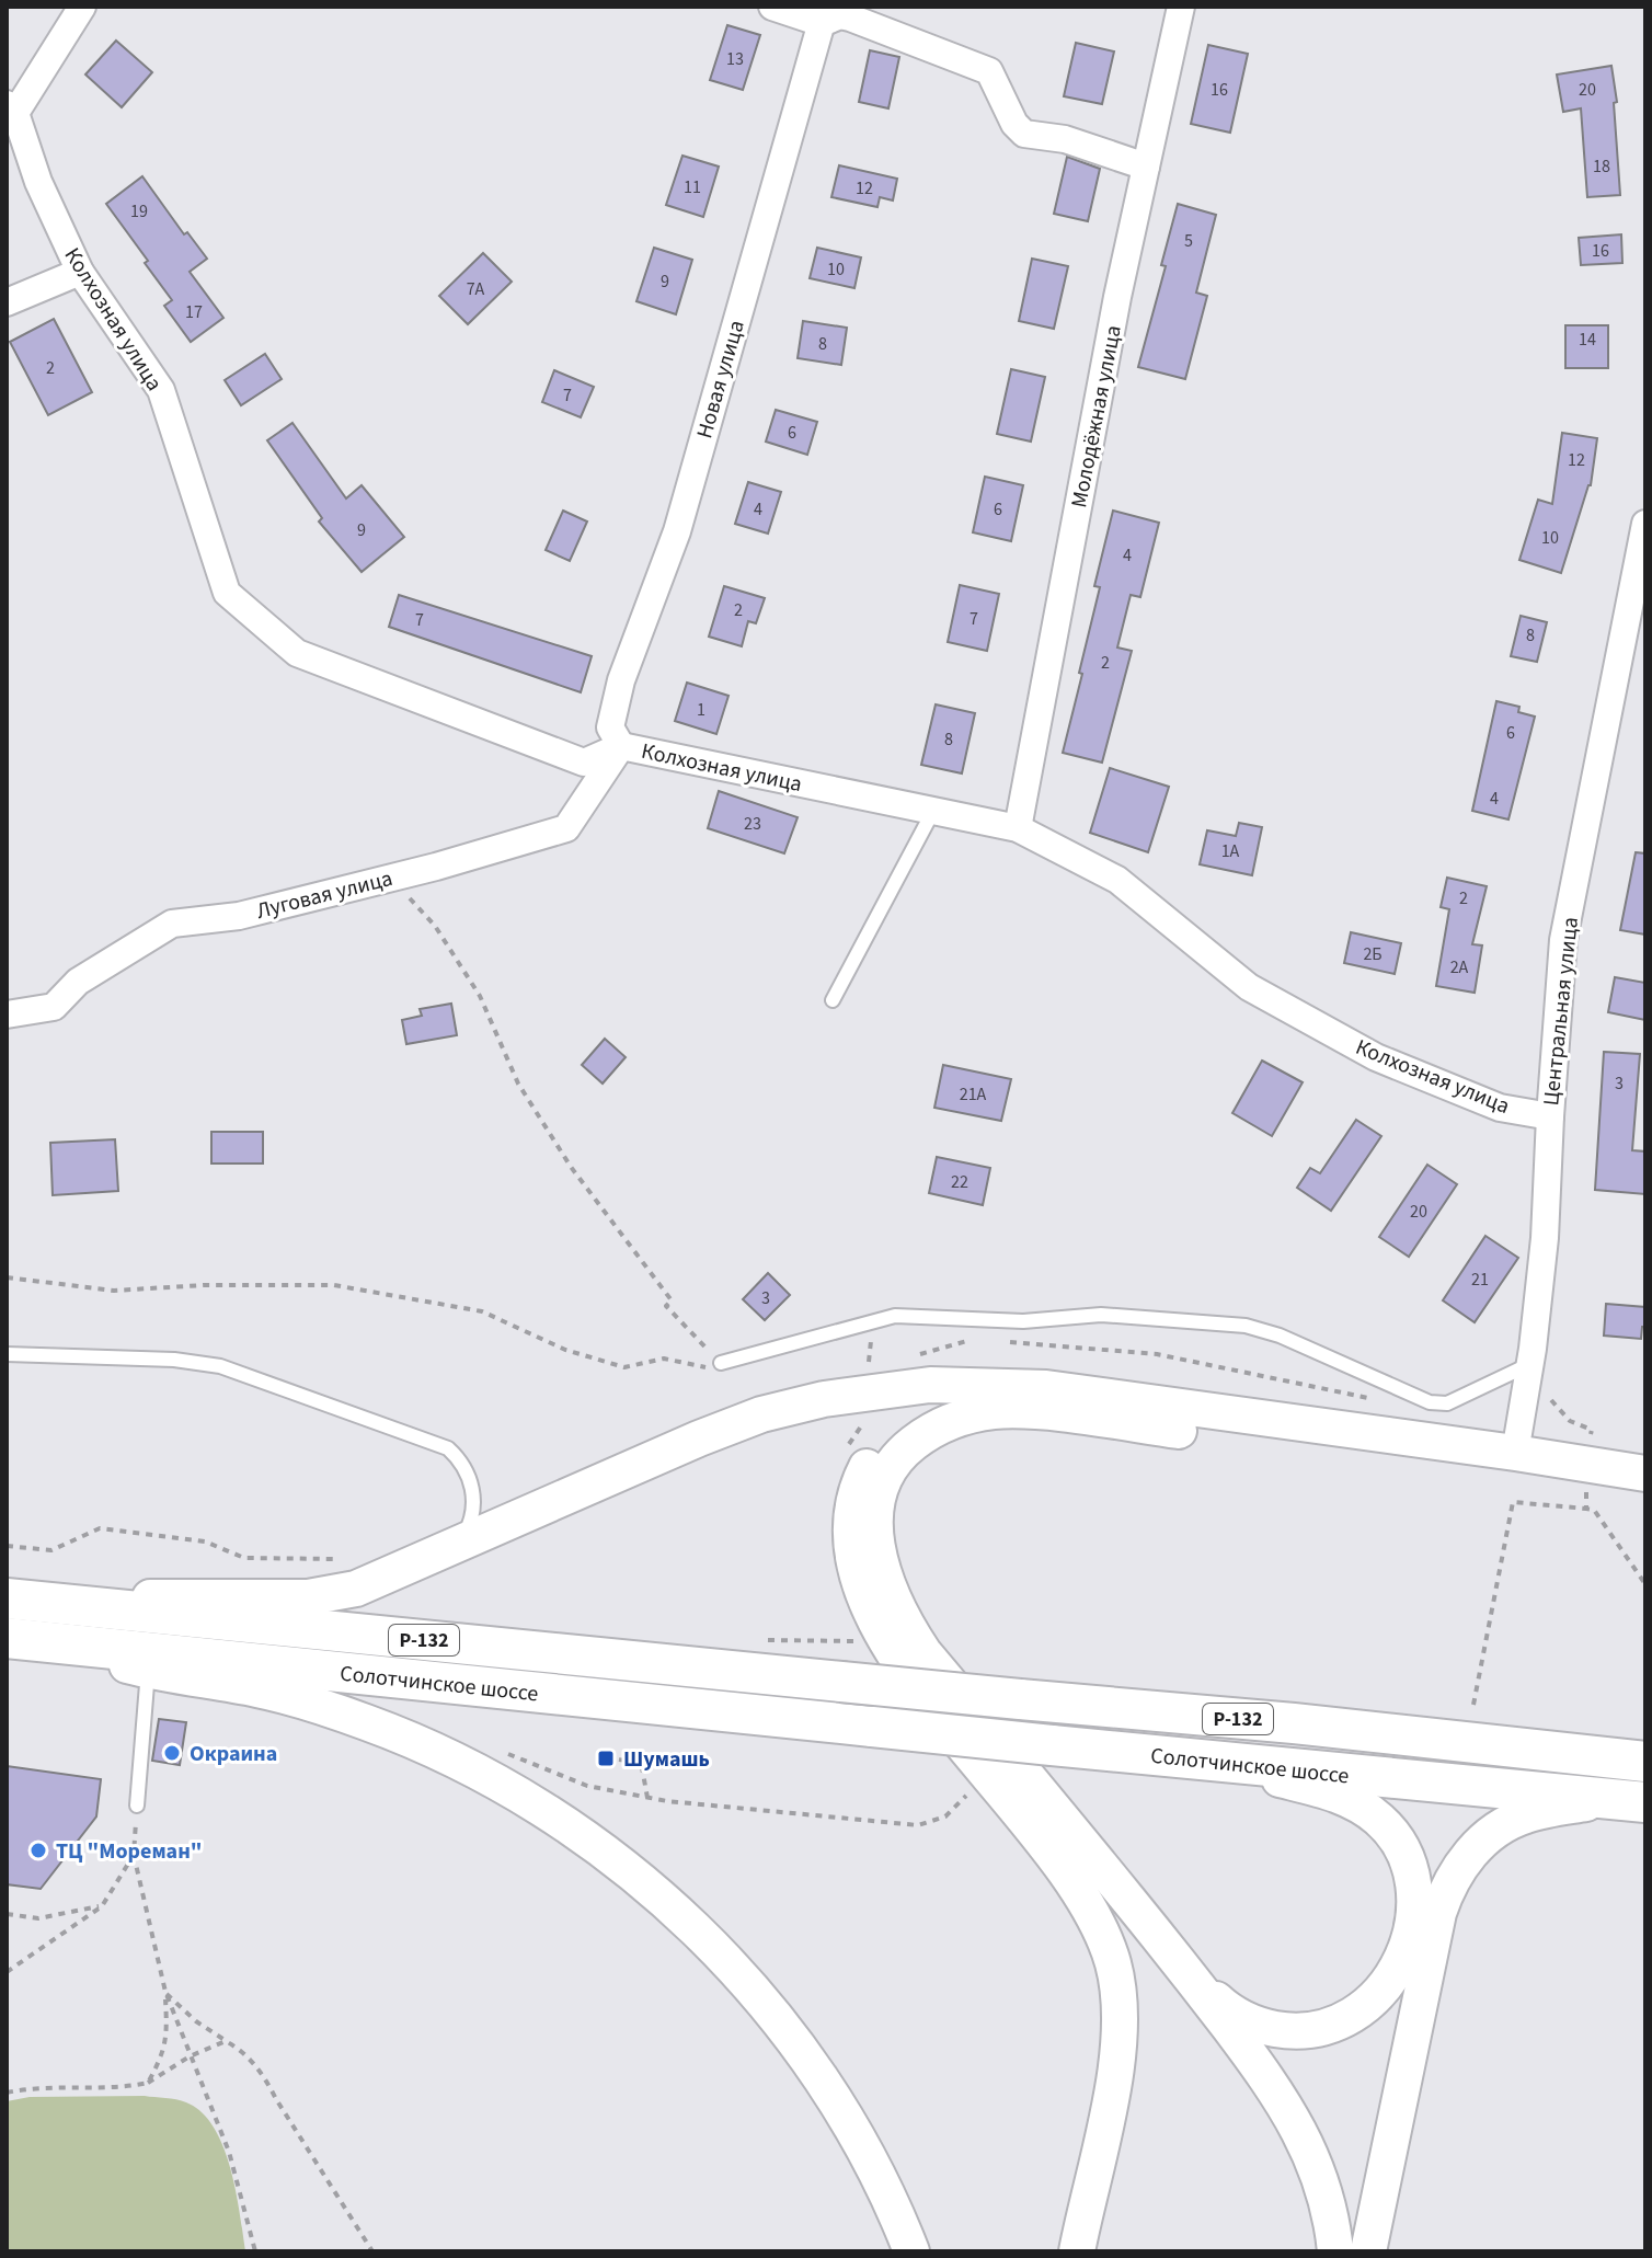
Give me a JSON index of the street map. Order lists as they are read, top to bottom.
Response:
{
  "streets": {
    "main road": ["Р-132", "Солотчинское шоссе"],
    "street": [
      "Колхозная улица",
      "Новая улица",
      "Молодёжная улица",
      "Луговая улица",
      "Центральная улица"
    ]
  },
  "crossings": [
    ["Колхозная улица", "Новая улица"],
    ["Колхозная улица", "Молодёжная улица"],
    ["Колхозная улица", "Луговая улица"],
    ["Колхозная улица", "Центральная улица"],
    ["Новая улица", "Луговая улица"]
  ],
  "places": {
    "other": ["Окраина", "ТЦ \"Мореман\""],
    "transit": ["Шумашь"]
  },
  "house_numbers": [
    "13",
    "16",
    "20",
    "18",
    "11",
    "12",
    "19",
    "5",
    "16",
    "10",
    "9",
    "7А",
    "17",
    "14",
    "8",
    "2",
    "7",
    "6",
    "12",
    "4",
    "6",
    "9",
    "10",
    "4",
    "2",
    "7",
    "7",
    "8",
    "2",
    "1",
    "6",
    "8",
    "4",
    "23",
    "1А",
    "2",
    "2Б",
    "2А",
    "3",
    "21А",
    "22",
    "20",
    "21",
    "3"
  ]
}
